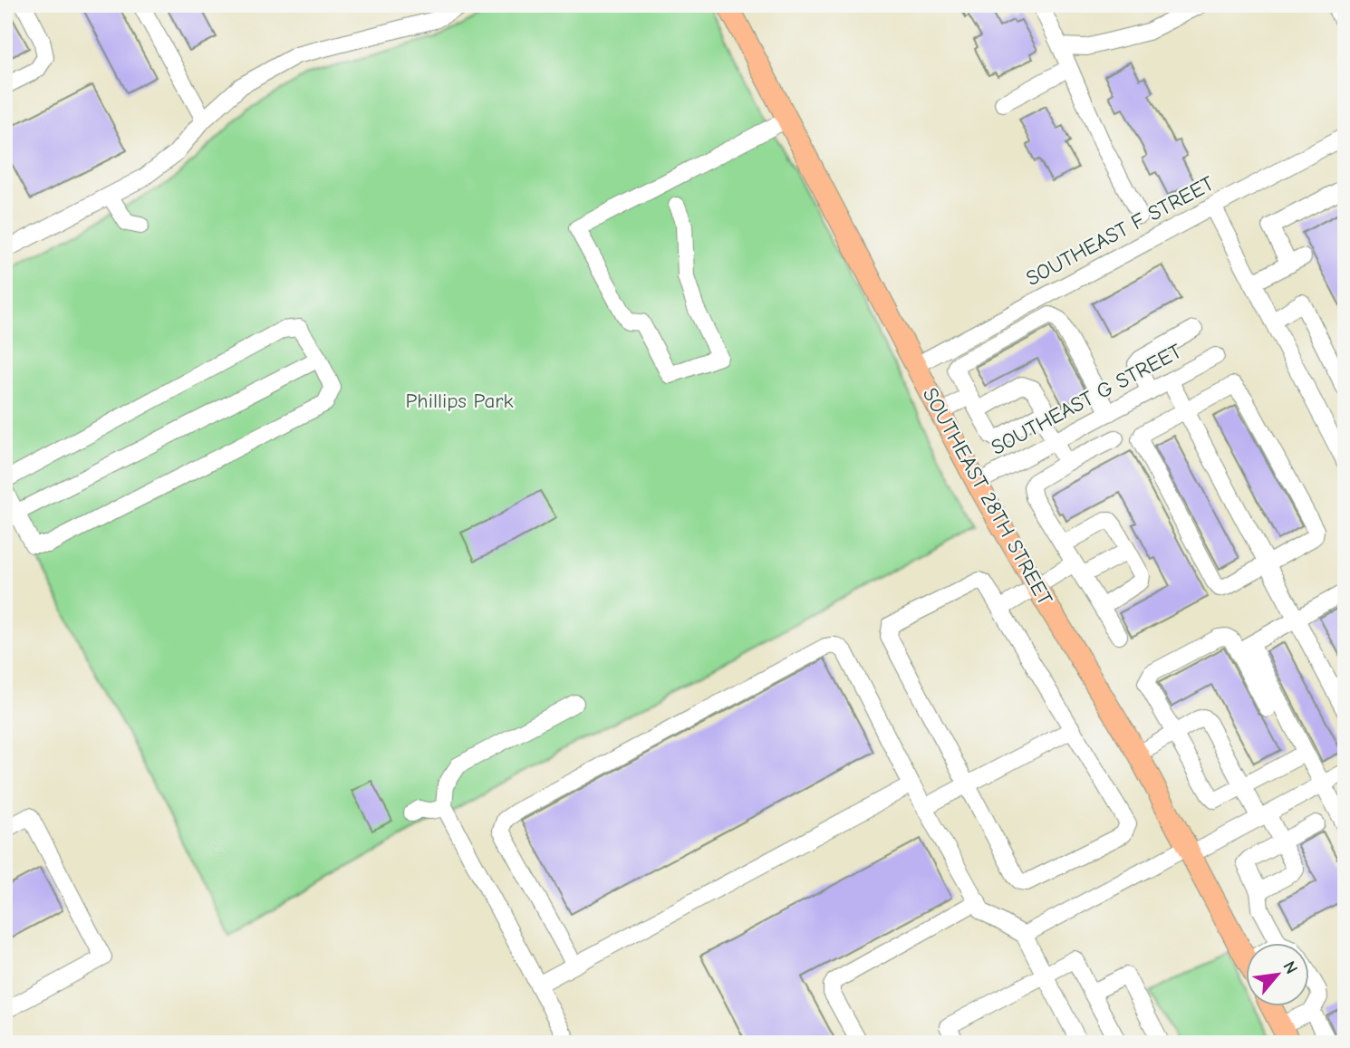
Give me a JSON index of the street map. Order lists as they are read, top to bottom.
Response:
{
  "streets": {
    "main road": ["SOUTHEAST 28TH STREET"],
    "street": ["SOUTHEAST F STREET", "SOUTHEAST G STREET"]
  },
  "crossings": [
    ["SOUTHEAST F STREET", "SOUTHEAST 28TH STREET"],
    ["SOUTHEAST G STREET", "SOUTHEAST 28TH STREET"]
  ],
  "parks": ["Phillips Park"],
  "north": "top right"
}
